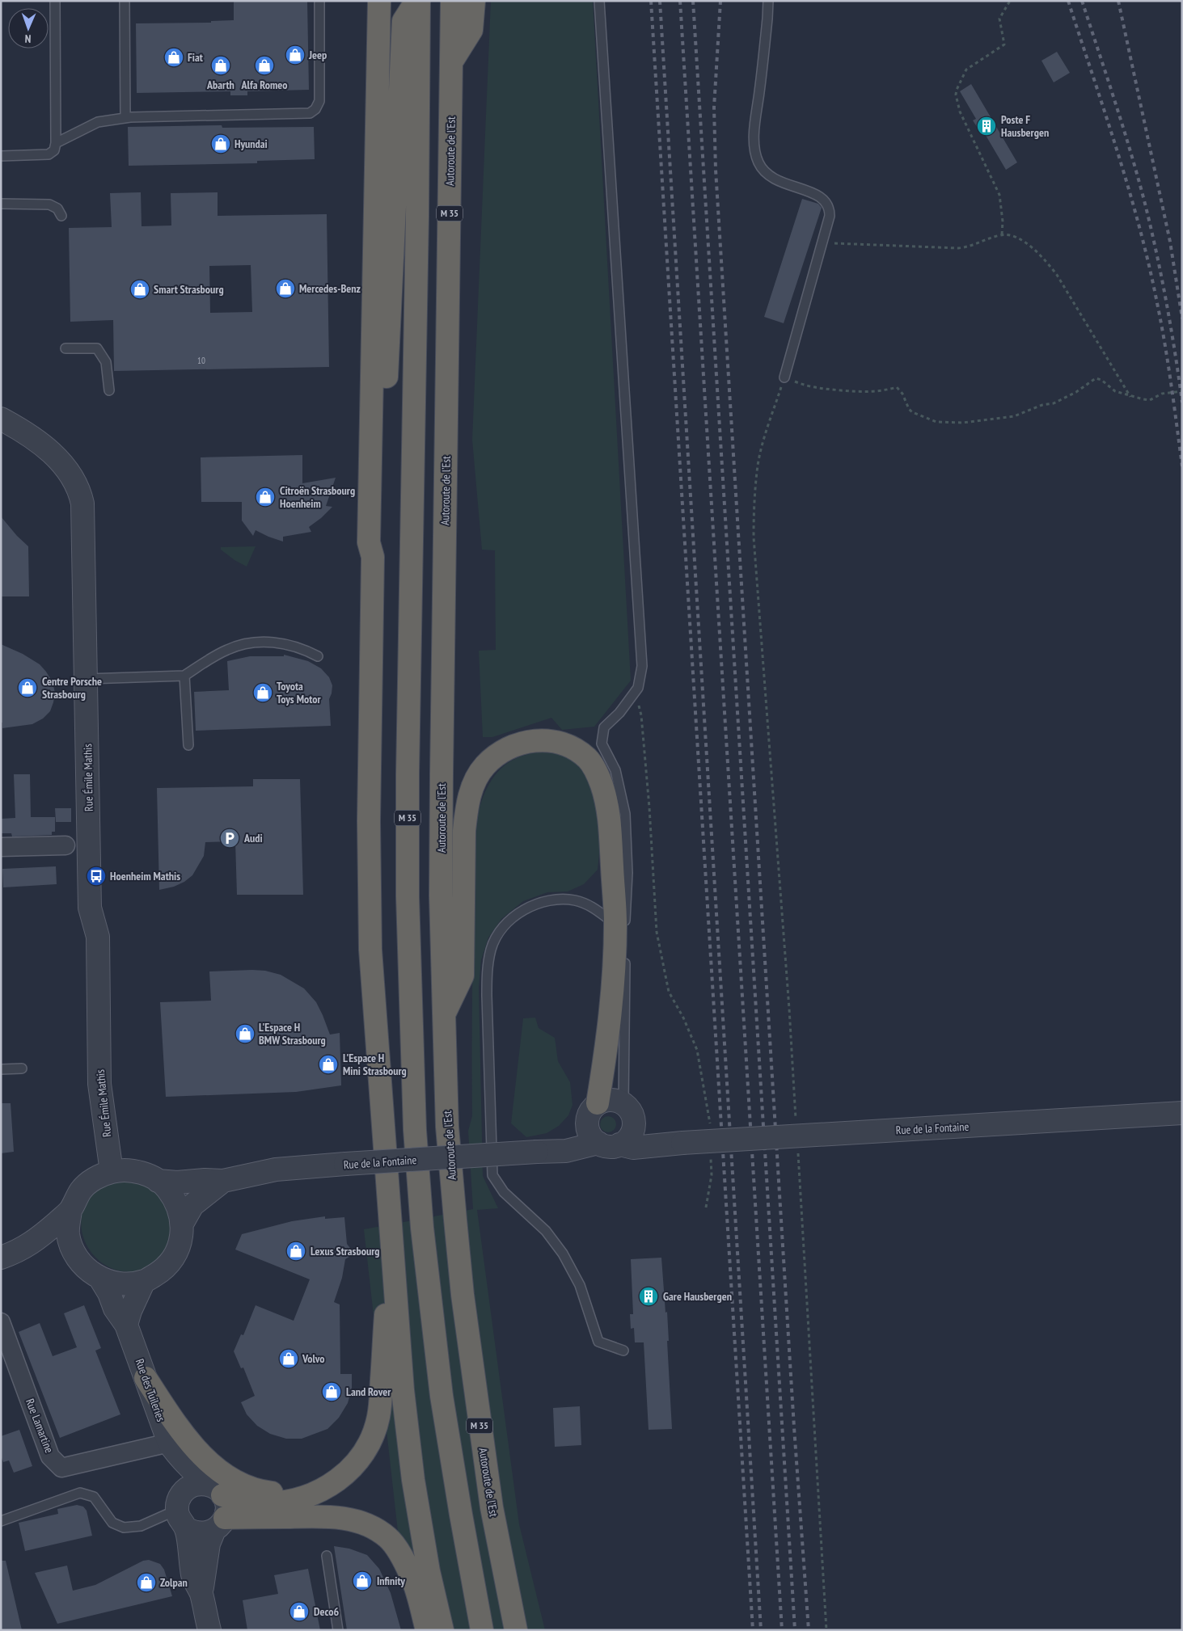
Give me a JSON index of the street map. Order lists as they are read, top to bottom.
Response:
{
  "streets": {
    "highway": ["Autoroute de l’Est", "M 35"],
    "street": [
      "Rue Émile Mathis",
      "Rue de la Fontaine",
      "Rue des Tuileries",
      "Rue Lamartine"
    ]
  },
  "crossings": [
    ["Rue Émile Mathis", "Rue de la Fontaine"],
    ["Rue Émile Mathis", "Rue des Tuileries"],
    ["Rue de la Fontaine", "Rue des Tuileries"],
    ["Rue des Tuileries", "Rue Lamartine"]
  ],
  "places": {
    "shop": [
      "Jeep",
      "Fiat",
      "Abarth",
      "Alfa Romeo",
      "Hyundai",
      "Mercedes-Benz",
      "Smart Strasbourg",
      "Citroën Strasbourg Hoenheim",
      "Centre Porsche Strasbourg",
      "Toyota Toys Motor",
      "L'Espace H BMW Strasbourg",
      "L'Espace H Mini Strasbourg",
      "Lexus Strasbourg",
      "Volvo",
      "Land Rover",
      "Infinity",
      "Zolpan",
      "Deco6"
    ],
    "building": ["Poste F Hausbergen", "Gare Hausbergen"],
    "parking": ["Audi"],
    "bus stop": ["Hoenheim Mathis"]
  },
  "house_numbers": ["10"],
  "north": "bottom"
}
